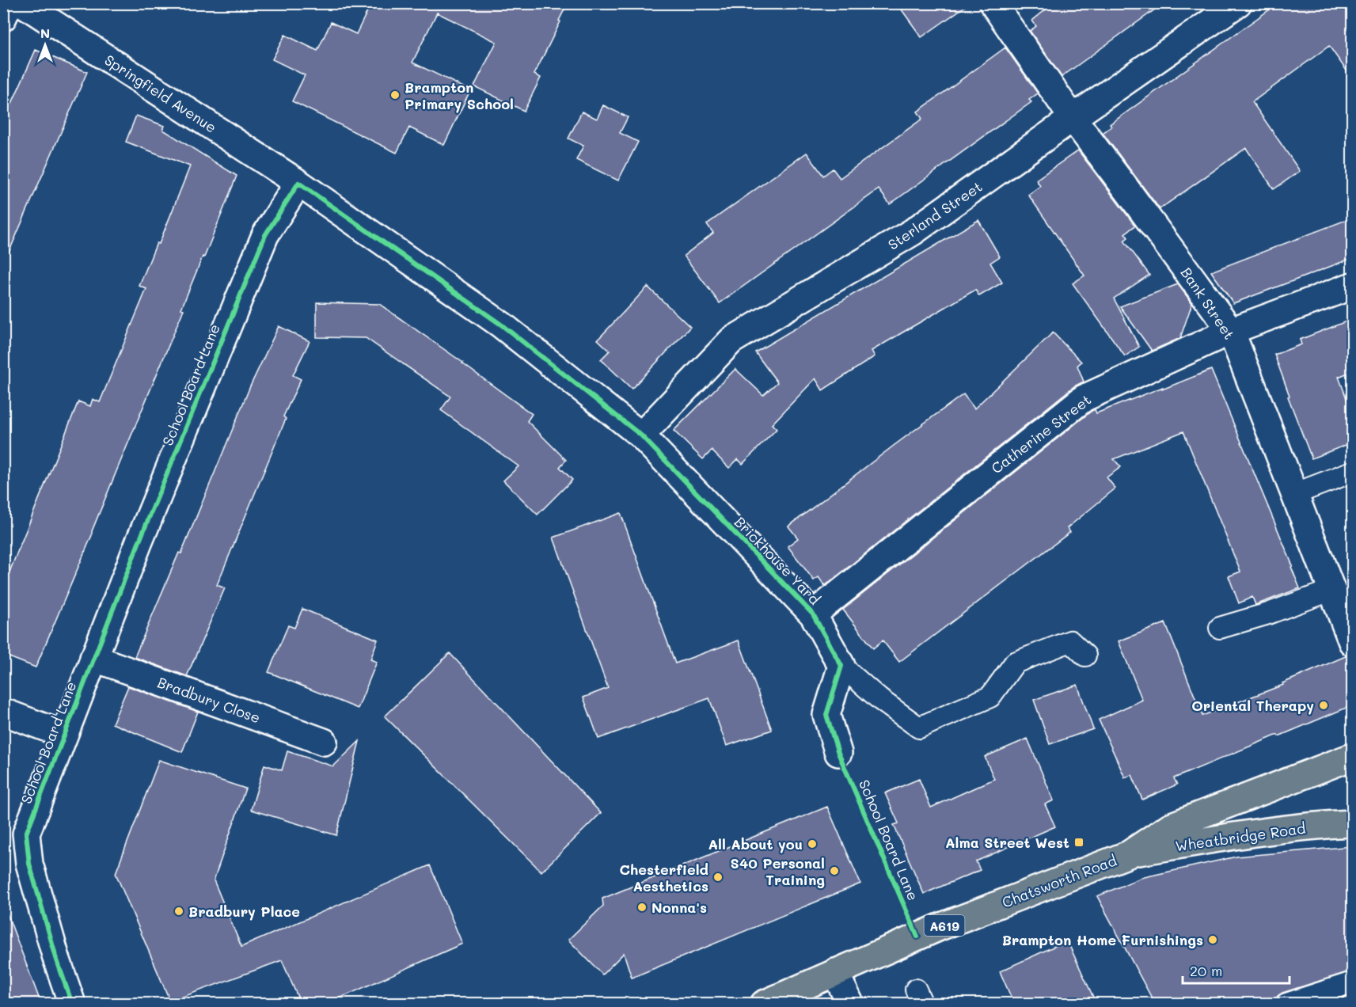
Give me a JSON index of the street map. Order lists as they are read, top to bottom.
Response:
{
  "streets": {
    "highway": ["Wheatbridge Road", "Chatsworth Road", "A619"],
    "street": [
      "Springfield Avenue",
      "Sterland Street",
      "Bank Street",
      "School Board Lane",
      "Catherine Street",
      "Brickhouse Yard",
      "Bradbury Close"
    ]
  },
  "crossings": [
    ["Springfield Avenue", "School Board Lane"],
    ["Sterland Street", "Bank Street"],
    ["Sterland Street", "Brickhouse Yard"],
    ["Bank Street", "Catherine Street"],
    ["School Board Lane", "Bradbury Close"],
    ["Catherine Street", "Brickhouse Yard"],
    ["Wheatbridge Road", "Chatsworth Road"]
  ],
  "places": {
    "other": [
      "Brampton Primary School",
      "Oriental Therapy",
      "All About you",
      "S40 Personal Training",
      "Chesterfield Aesthetics",
      "Nonna's",
      "Bradbury Place",
      "Brampton Home Furnishings"
    ],
    "transit": ["Alma Street West"]
  },
  "scale_bar": "20 m",
  "north": "top"
}
